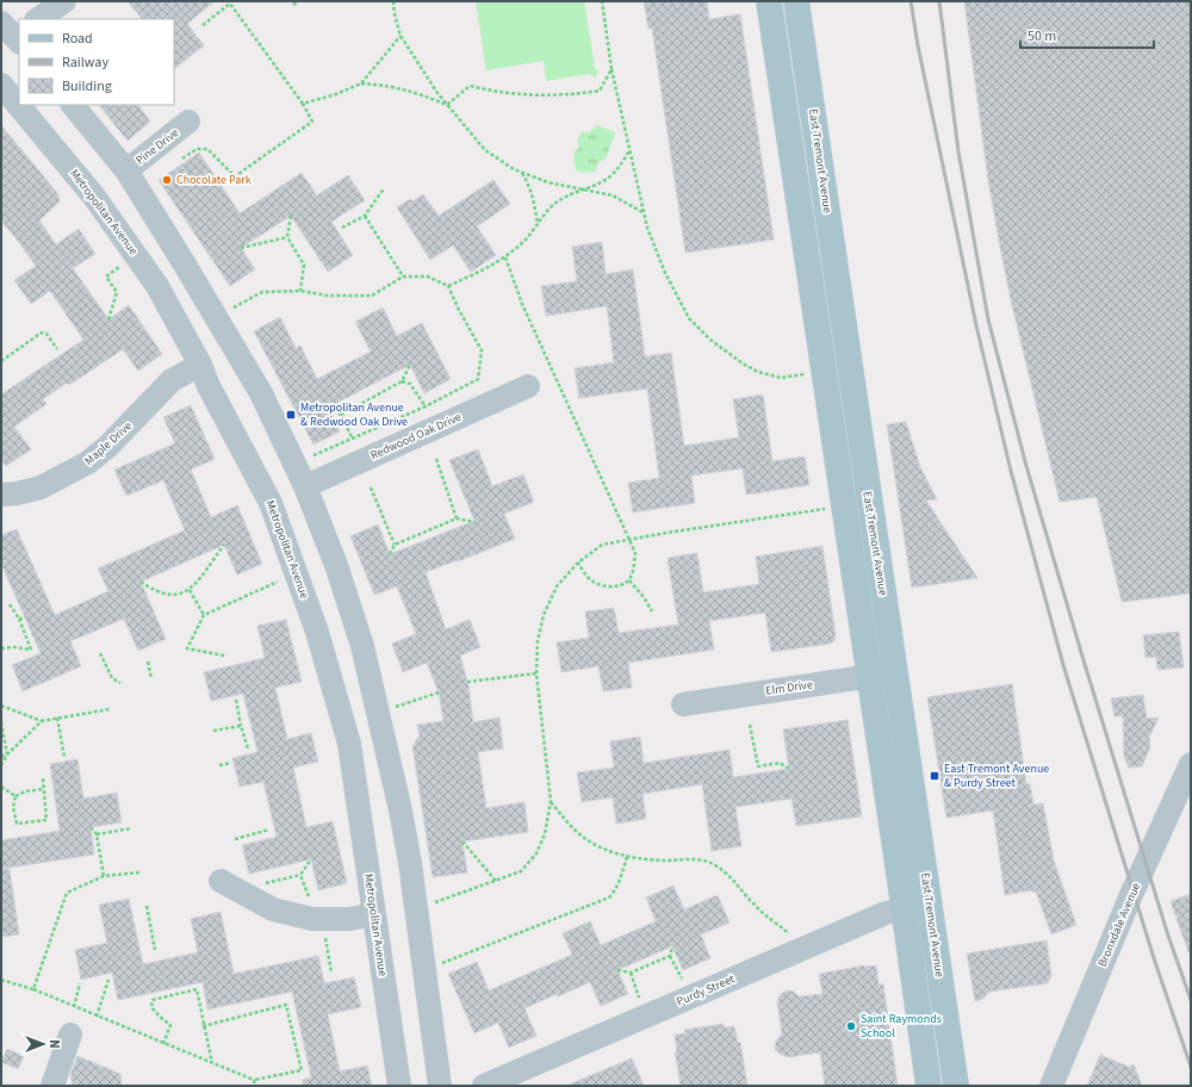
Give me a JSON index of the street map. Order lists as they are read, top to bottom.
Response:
{
  "streets": {
    "main road": ["East Tremont Avenue"],
    "street": [
      "Pine Drive",
      "Metropolitan Avenue",
      "Redwood Oak Drive",
      "Maple Drive",
      "Elm Drive",
      "Bronxdale Avenue",
      "Purdy Street"
    ]
  },
  "crossings": [
    ["East Tremont Avenue", "Elm Drive"],
    ["East Tremont Avenue", "Purdy Street"],
    ["Metropolitan Avenue", "Maple Drive"]
  ],
  "places": {
    "other": ["Chocolate Park", "Saint Raymonds School"],
    "transit": ["Metropolitan Avenue & Redwood Oak Drive", "East Tremont Avenue & Purdy Street"]
  },
  "legend": ["Road", "Railway", "Building"],
  "scale_bar": "50 m",
  "north": "right"
}
